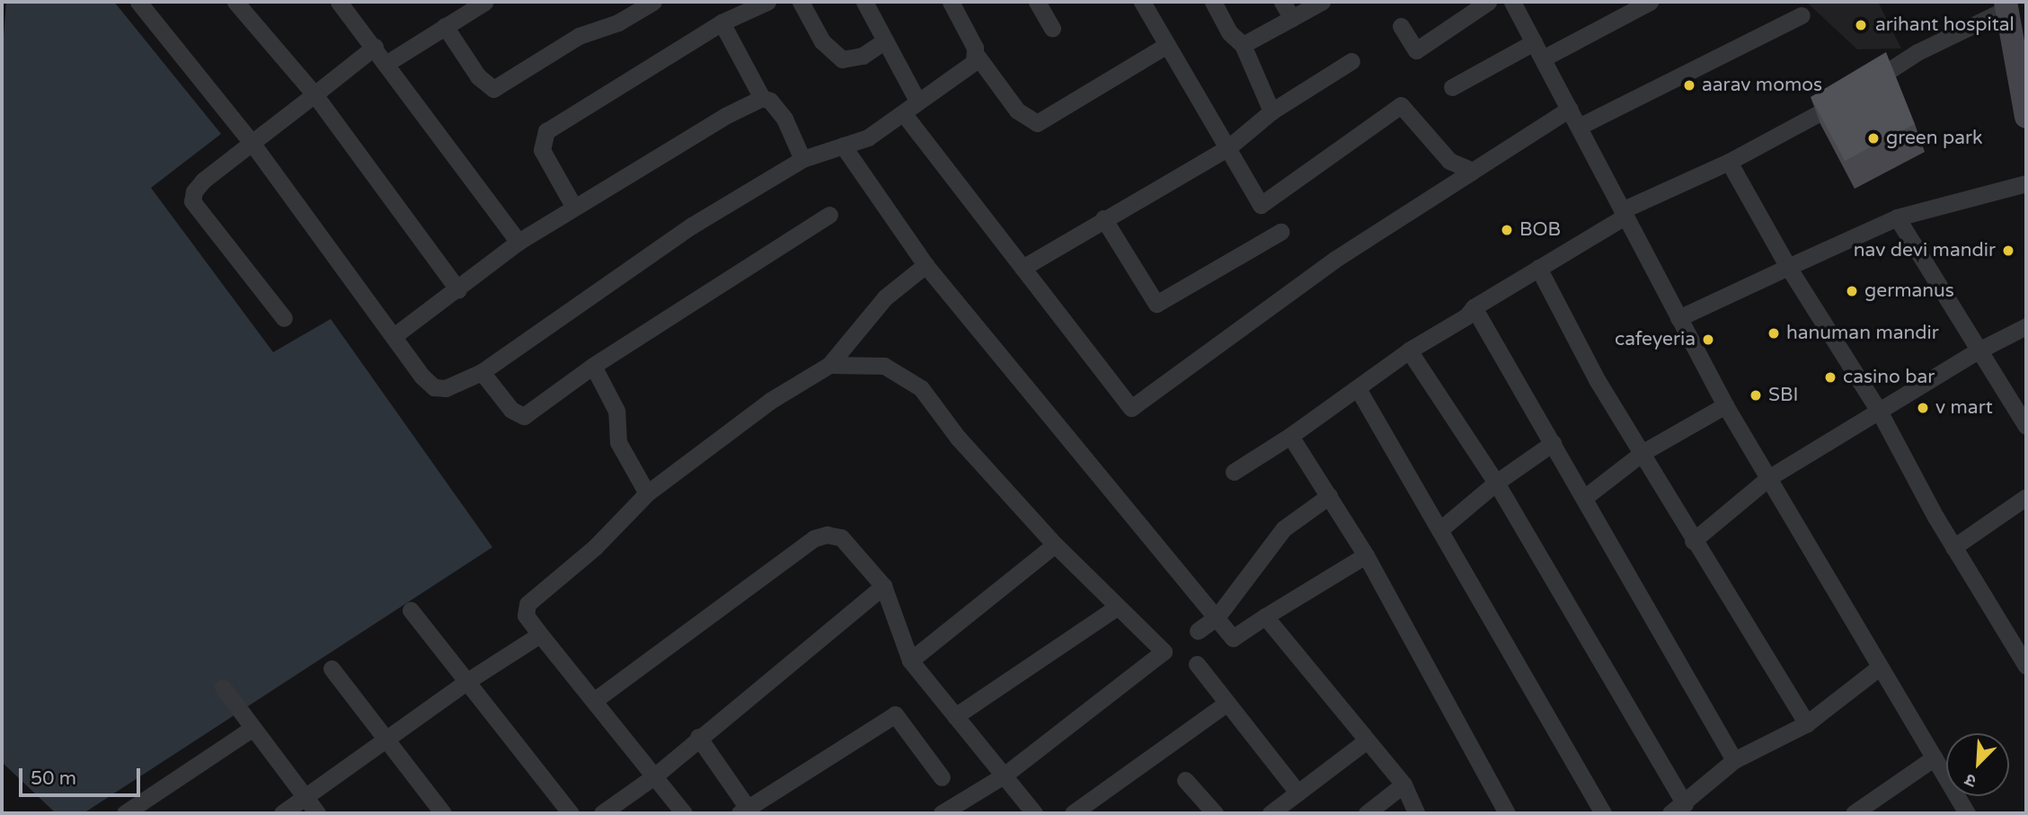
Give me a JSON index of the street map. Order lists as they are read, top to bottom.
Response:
{
  "places": [
    "arihant hospital",
    "aarav momos",
    "green park",
    "BOB",
    "nav devi mandir",
    "germanus",
    "hanuman mandir",
    "cafeyeria",
    "casino bar",
    "SBI",
    "v mart"
  ],
  "scale_bar": "50 m",
  "north": "bottom left"
}
